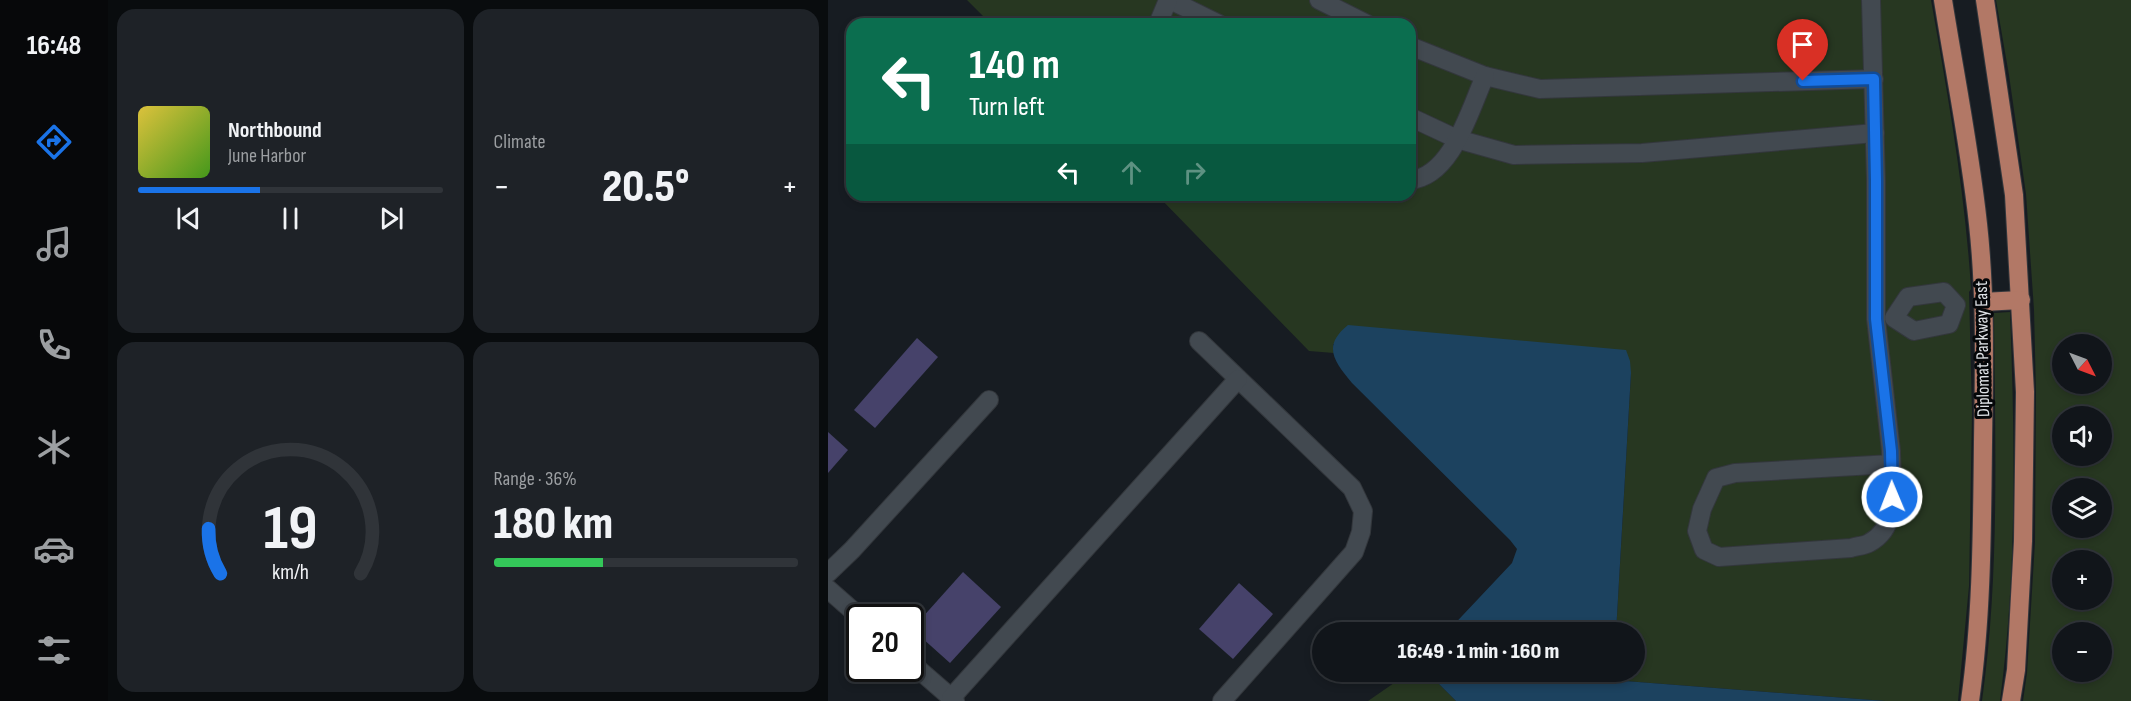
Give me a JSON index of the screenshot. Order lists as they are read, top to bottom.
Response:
{
  "streets": {
    "main road": ["Diplomat Parkway East"]
  },
  "north": "bottom right",
  "page": {
    "tabs": "16:48",
    "tile": [
      "Climate",
      ["Range · 36%", "180 km"]
    ],
    "turn": ["140 m", "Turn left"],
    "song": ["Northbound", "June Harbor"],
    "heat": ["−", "20.5°", "+"],
    "map_buttons": ["+", "−"],
    "limit": "20",
    "trip": "16:49 · 1 min · 160 m",
    "gauge": ["19", "km/h"]
  }
}
